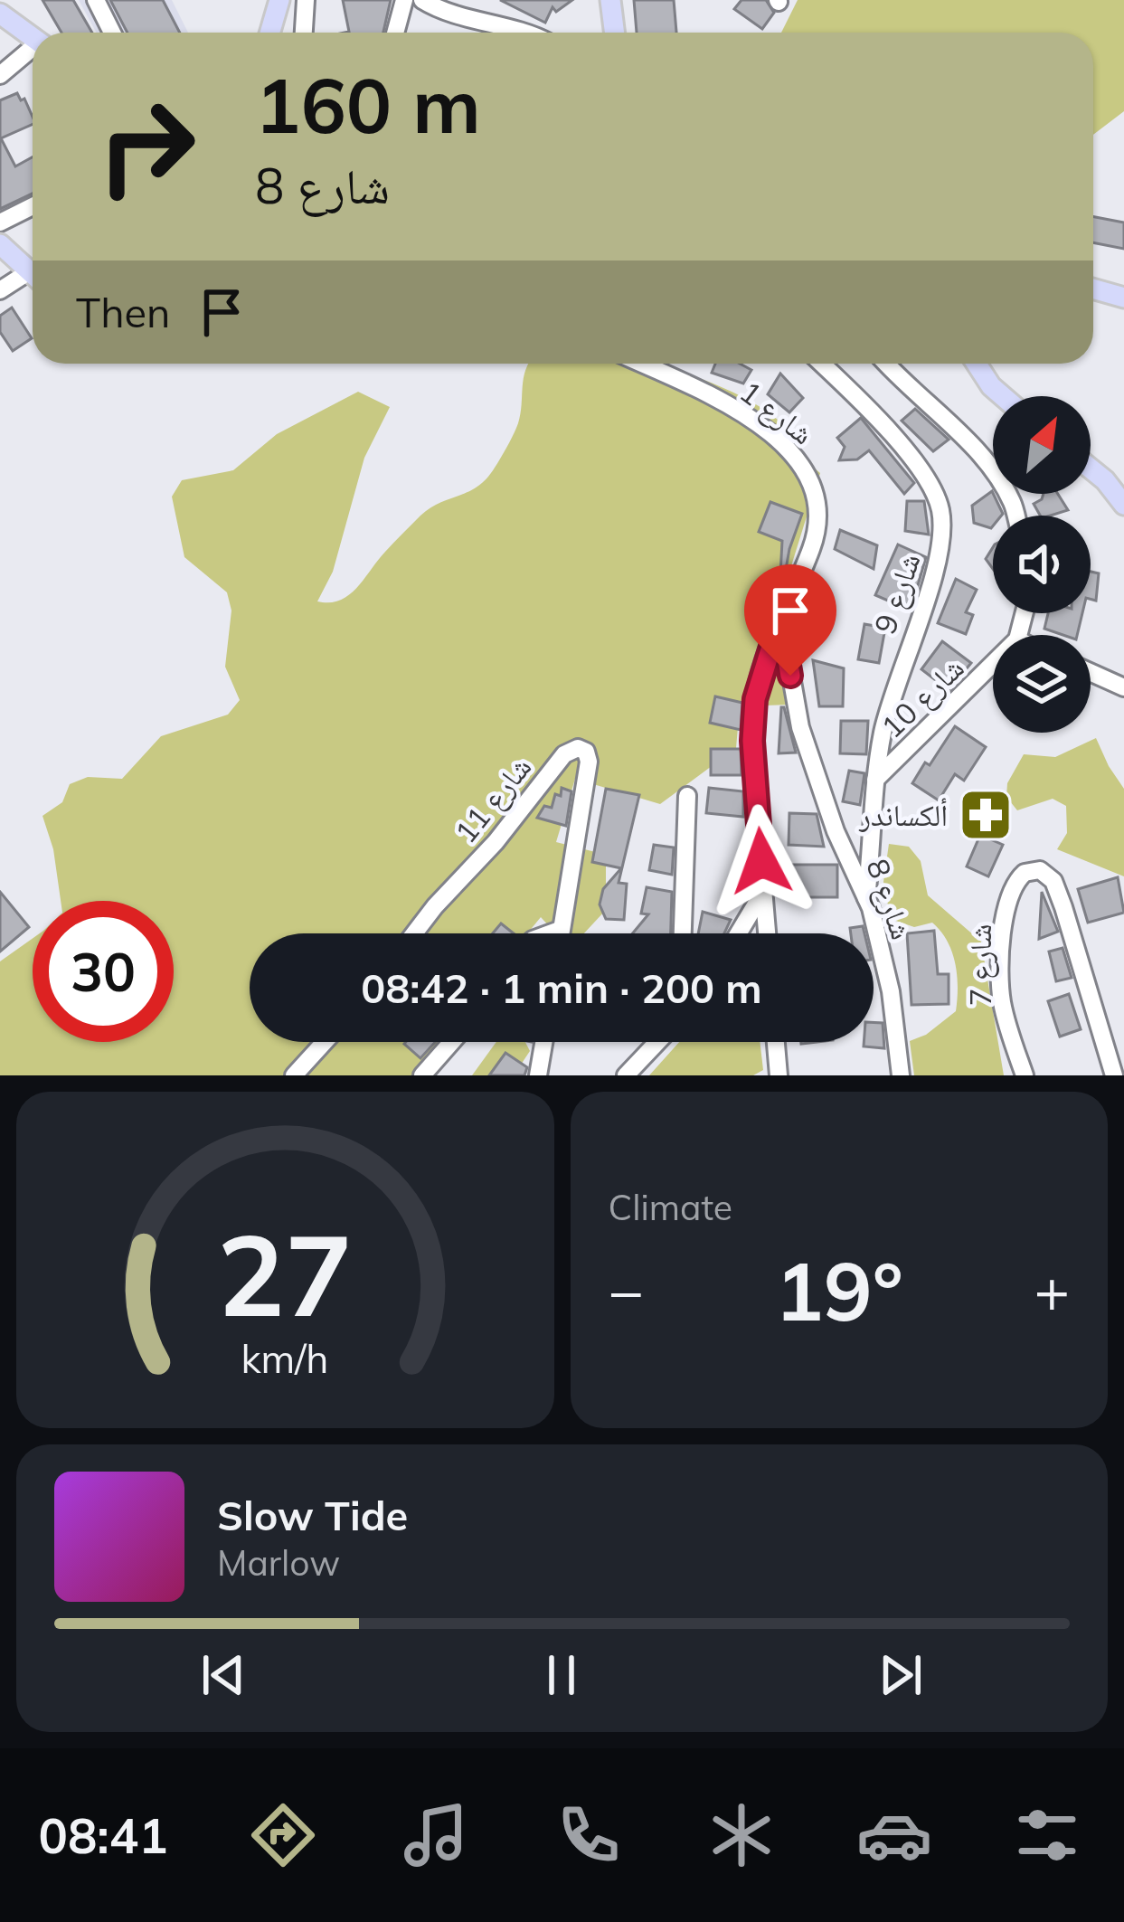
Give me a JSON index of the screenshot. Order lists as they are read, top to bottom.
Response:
{
  "streets": {
    "street": [
      "شارع 1",
      "شارع 9",
      "شارع 10",
      "شارع 11",
      "شارع 8",
      "شارع 7"
    ]
  },
  "crossings": [
    ["شارع 1", "شارع 8"],
    ["شارع 9", "شارع 10"],
    ["شارع 9", "شارع 8"]
  ],
  "places": {
    "pharmacy": ["ألكساندر"]
  },
  "north": "top right",
  "page": {
    "turn": ["160 m", "شارع 8"],
    "then": "Then",
    "limit": "30",
    "trip": "08:42 · 1 min · 200 m",
    "tile": "Climate",
    "heat": ["−", "19°", "+"],
    "song": ["Slow Tide", "Marlow"],
    "tabs": "08:41",
    "gauge": ["27", "km/h"]
  }
}
